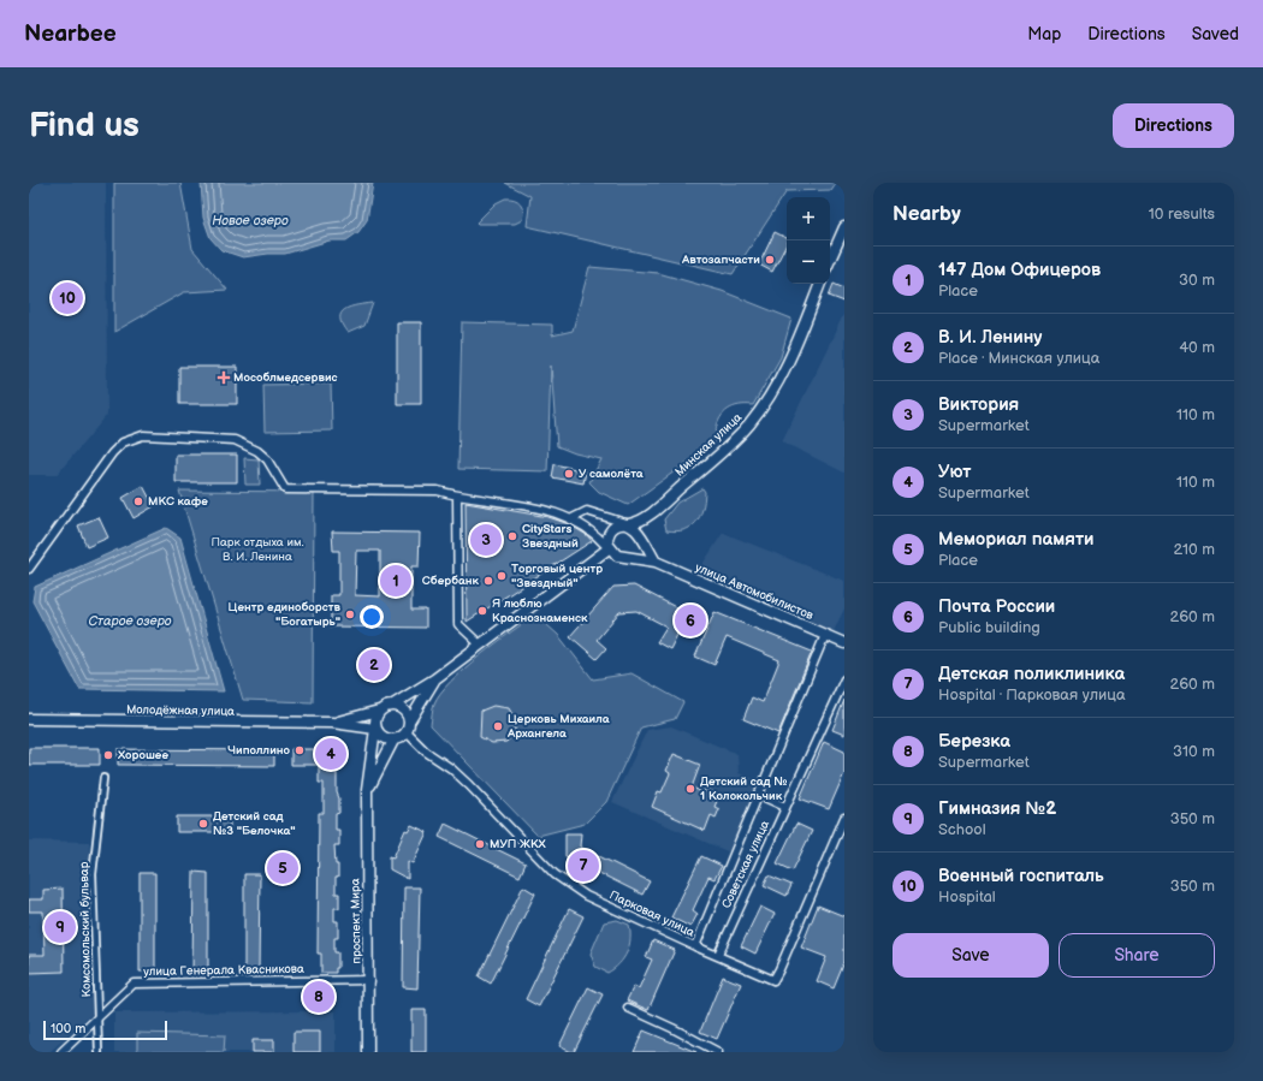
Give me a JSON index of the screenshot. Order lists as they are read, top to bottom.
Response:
{
  "streets": {
    "street": [
      "Минская улица",
      "улица Автомобилистов",
      "Молодёжная улица",
      "Советская улица",
      "Парковая улица",
      "проспект Мира",
      "Комсомольский бульвар",
      "улица Генерала Квасникова"
    ]
  },
  "crossings": [
    ["Минская улица", "улица Автомобилистов"],
    ["Молодёжная улица", "Парковая улица"],
    ["Молодёжная улица", "проспект Мира"],
    ["Советская улица", "Парковая улица"],
    ["Парковая улица", "проспект Мира"],
    ["проспект Мира", "улица Генерала Квасникова"],
    ["Комсомольский бульвар", "улица Генерала Квасникова"]
  ],
  "water": ["Новое озеро", "Старое озеро"],
  "parks": ["Парк отдыха им. В. И. Ленина"],
  "places": {
    "other": [
      "Автозапчасти",
      "У самолёта",
      "МКС кафе",
      "CityStars Звездный",
      "Торговый центр \"Звездный\"",
      "Сбербанк",
      "Я люблю Краснознаменск",
      "Центр единоборств \"Богатырь\"",
      "Церковь Михаила Архангела",
      "Чиполлино",
      "Хорошее",
      "Детский сад № 1 Колокольчик",
      "Детский сад №3 \"Белочка\"",
      "МУП ЖКХ"
    ],
    "health": ["Мособлмедсервис"]
  },
  "scale_bar": "100 m",
  "page": {
    "header": "Nearbee",
    "nav": ["Map", "Directions", "Saved"],
    "buttons": [
      "Directions",
      ["Save", "Share"]
    ],
    "title": "Find us",
    "heading": ["Nearby", "10 results"],
    "map_buttons": ["+", "−"],
    "list": [
      {
        "mark": "1",
        "name": "147 Дом Офицеров",
        "note": "Place",
        "value": "30 m"
      },
      {
        "mark": "2",
        "name": "В. И. Ленину",
        "note": "Place · Минская улица",
        "value": "40 m"
      },
      {
        "mark": "3",
        "name": "Виктория",
        "note": "Supermarket",
        "value": "110 m"
      },
      {
        "mark": "4",
        "name": "Уют",
        "note": "Supermarket",
        "value": "110 m"
      },
      {
        "mark": "5",
        "name": "Мемориал памяти",
        "note": "Place",
        "value": "210 m"
      },
      {
        "mark": "6",
        "name": "Почта России",
        "note": "Public building",
        "value": "260 m"
      },
      {
        "mark": "7",
        "name": "Детская поликлиника",
        "note": "Hospital · Парковая улица",
        "value": "260 m"
      },
      {
        "mark": "8",
        "name": "Березка",
        "note": "Supermarket",
        "value": "310 m"
      },
      {
        "mark": "9",
        "name": "Гимназия №2",
        "note": "School",
        "value": "350 m"
      },
      {
        "mark": "10",
        "name": "Военный госпиталь",
        "note": "Hospital",
        "value": "350 m"
      }
    ],
    "pins": [
      "10",
      "3",
      "1",
      "6",
      "2",
      "4",
      "7",
      "5",
      "9",
      "8"
    ],
    "scale": "100 m"
  }
}
